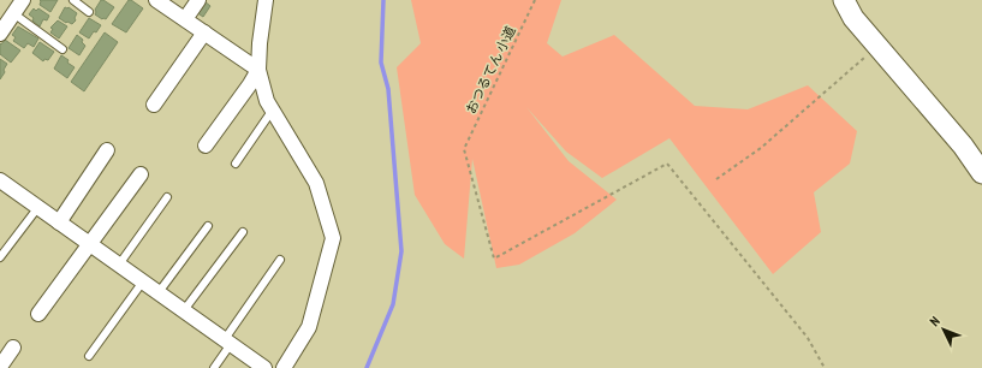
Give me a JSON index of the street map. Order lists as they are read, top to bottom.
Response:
{
  "streets": {
    "path": ["おつるてん 小道"]
  },
  "north": "top left"
}
